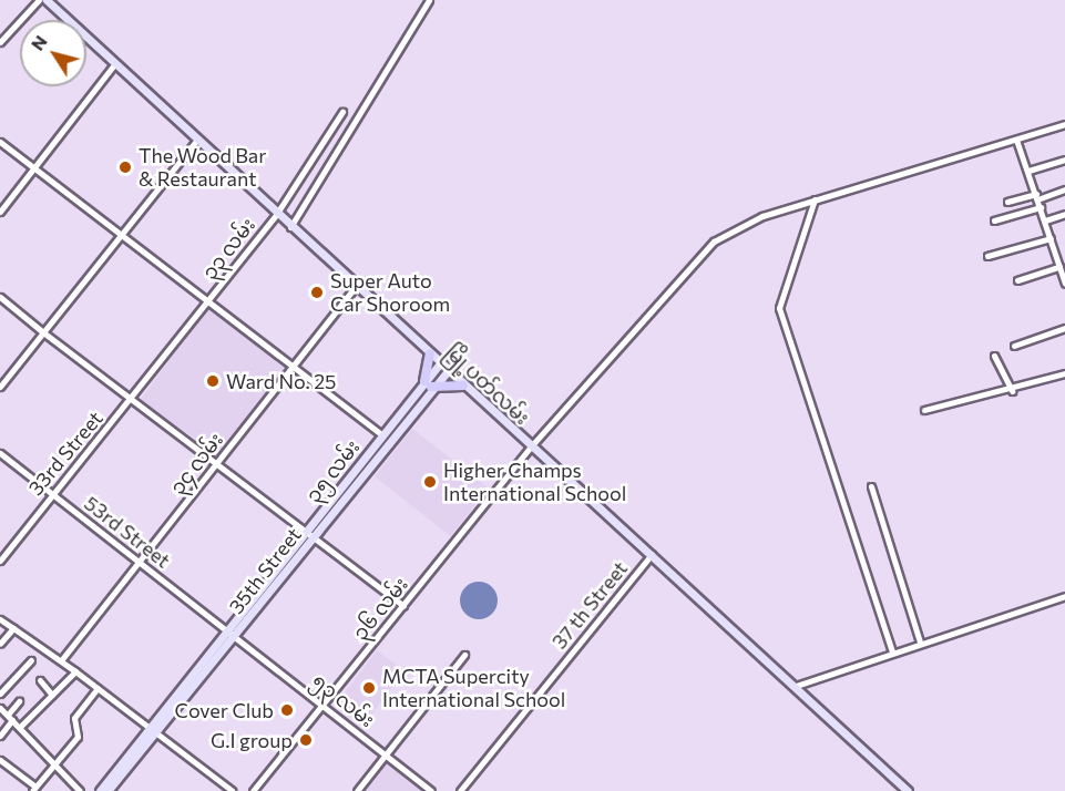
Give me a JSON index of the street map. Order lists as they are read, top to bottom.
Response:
{
  "streets": {
    "main road": ["မြို့ပတ်လမ်း", "၃၅ လမ်း", "35th Street"],
    "street": [
      "၃၃ လမ်း",
      "33rd Street",
      "၃၄ လမ်း",
      "53rd Street",
      "37 th Street",
      "၃၆ လမ်း",
      "၅၃ လမ်း"
    ]
  },
  "crossings": [
    ["၃၃ လမ်း", "မြို့ပတ်လမ်း"],
    ["၃၃ လမ်း", "33rd Street"],
    ["မြို့ပတ်လမ်း", "၃၄ လမ်း"],
    ["မြို့ပတ်လမ်း", "35th Street"],
    ["မြို့ပတ်လမ်း", "37 th Street"],
    ["မြို့ပတ်လမ်း", "၃၆ လမ်း"],
    ["33rd Street", "53rd Street"],
    ["၃၄ လမ်း", "53rd Street"],
    ["၃၅ လမ်း", "53rd Street"],
    ["၃၅ လမ်း", "35th Street"],
    ["၃၅ လမ်း", "၅၃ လမ်း"],
    ["53rd Street", "35th Street"],
    ["53rd Street", "၅၃ လမ်း"],
    ["35th Street", "၅၃ လမ်း"],
    ["၃၆ လမ်း", "၅၃ လမ်း"]
  ],
  "places": [
    "The Wood Bar & Restaurant",
    "Super Auto Car Shoroom",
    "Ward No. 25",
    "Higher Champs International School",
    "MCTA Supercity International School",
    "Cover Club",
    "G.I group"
  ],
  "north": "top left"
}
